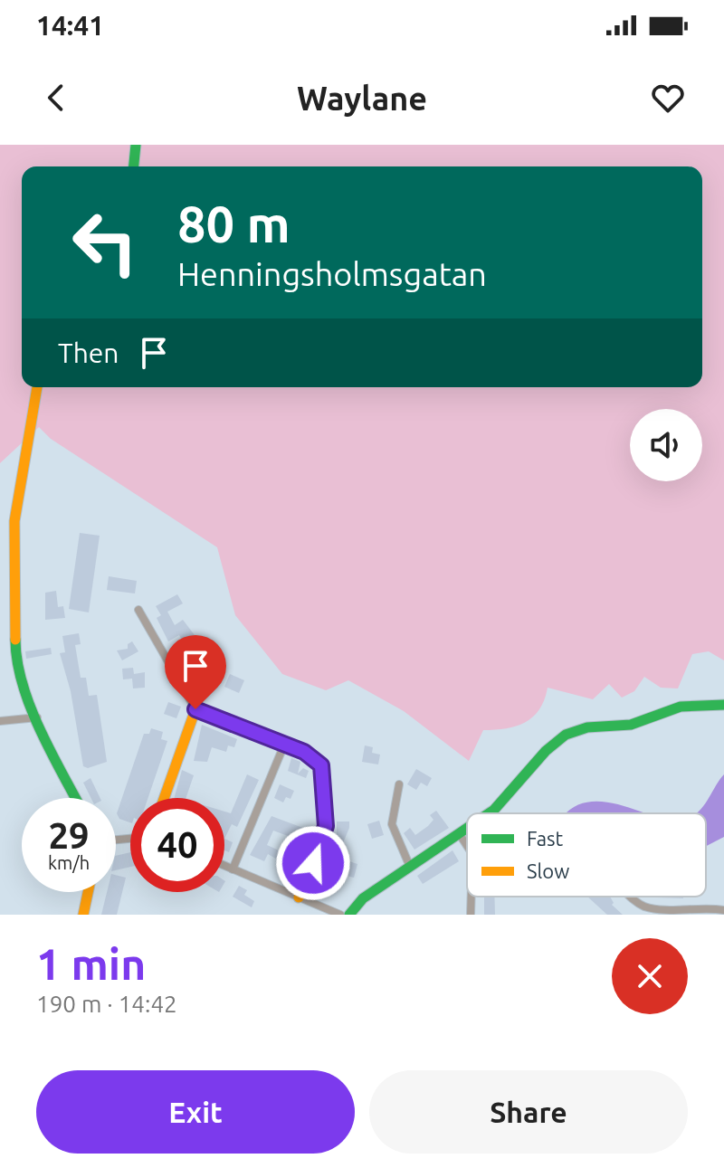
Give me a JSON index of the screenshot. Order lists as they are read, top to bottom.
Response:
{
  "legend": ["Fast", "Slow"],
  "page": {
    "status": "14:41",
    "header": "Waylane",
    "turn": ["80 m", "Henningsholmsgatan"],
    "then": "Then",
    "speed": "29 km/h",
    "limit": "40",
    "heading": ["1 min", "190 m · 14:42"],
    "buttons": ["Exit", "Share"]
  }
}
